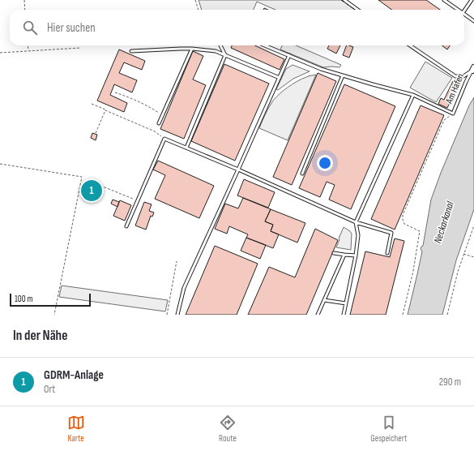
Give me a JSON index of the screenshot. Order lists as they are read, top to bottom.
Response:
{
  "streets": {
    "lane": ["Am Hafen"]
  },
  "water": ["Neckarkanal"],
  "scale_bar": "100 m",
  "page": {
    "search": "Hier suchen",
    "pins": "1",
    "scale": "100 m",
    "heading": "In der Nähe",
    "list": [
      {
        "mark": "1",
        "name": "GDRM-Anlage",
        "note": "Ort",
        "value": "290 m"
      }
    ],
    "nav": ["Karte", "Route", "Gespeichert"]
  }
}
